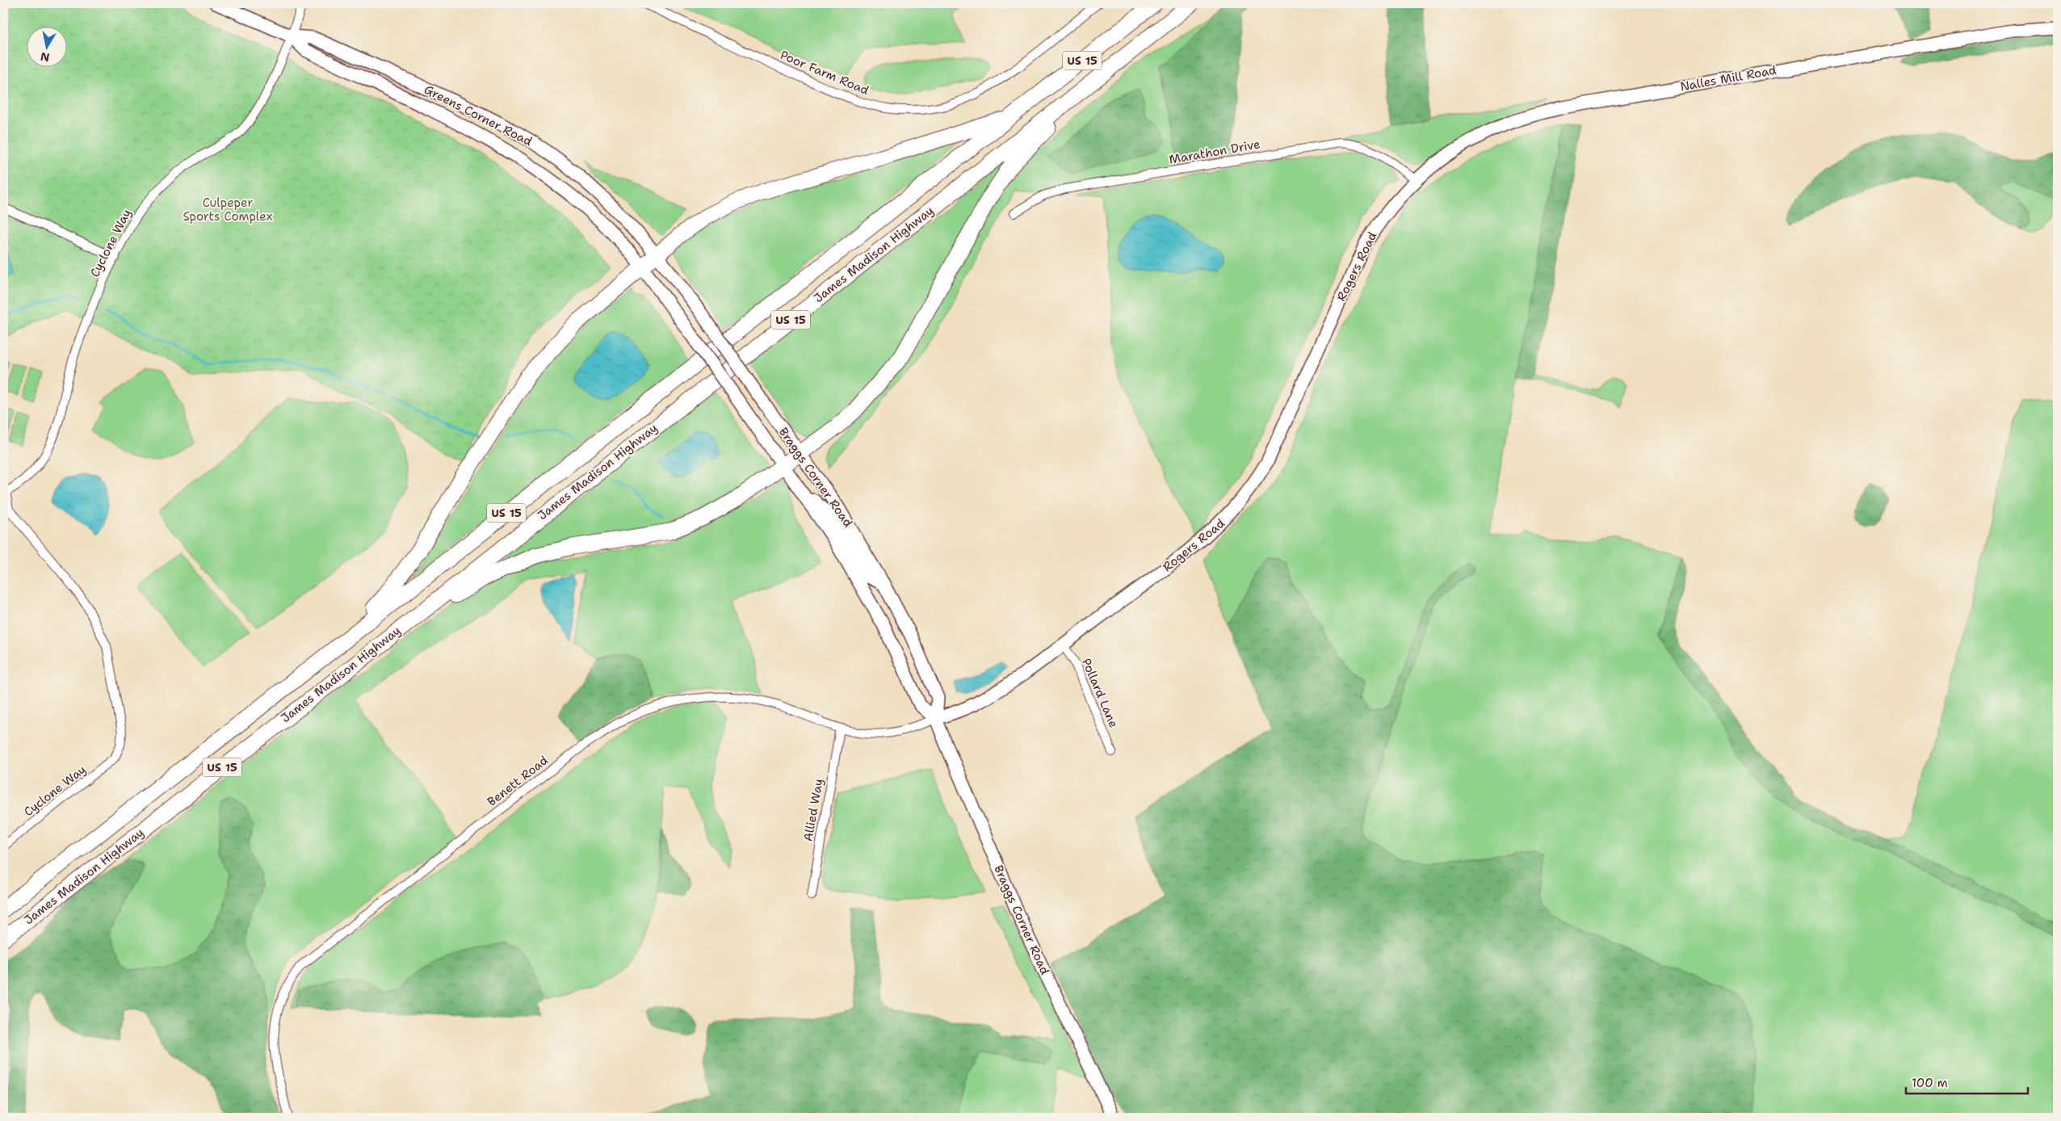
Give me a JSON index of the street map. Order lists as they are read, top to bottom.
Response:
{
  "streets": {
    "highway": ["US 15", "James Madison Highway"],
    "street": [
      "Poor Farm Road",
      "Nalles Mill Road",
      "Greens Corner Road",
      "Marathon Drive",
      "Cyclone Way",
      "Rogers Road",
      "Braggs Corner Road",
      "Pollard Lane",
      "Benett Road",
      "Allied Way"
    ]
  },
  "crossings": [
    ["Nalles Mill Road", "Marathon Drive"],
    ["Nalles Mill Road", "Rogers Road"],
    ["Greens Corner Road", "Cyclone Way"],
    ["Greens Corner Road", "Braggs Corner Road"],
    ["Marathon Drive", "Rogers Road"],
    ["Rogers Road", "Braggs Corner Road"],
    ["Rogers Road", "Pollard Lane"],
    ["Rogers Road", "Benett Road"],
    ["Braggs Corner Road", "Benett Road"],
    ["Benett Road", "Allied Way"]
  ],
  "parks": ["Culpeper Sports Complex"],
  "scale_bar": "100 m",
  "north": "bottom"
}
